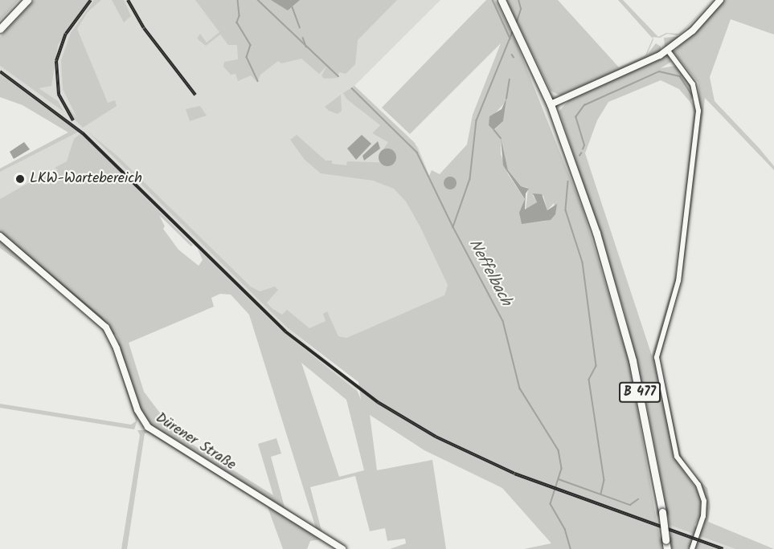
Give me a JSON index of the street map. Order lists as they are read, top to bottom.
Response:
{
  "streets": {
    "main road": ["B 477"],
    "street": ["Dürener Straße"]
  },
  "water": ["Neffelbach"],
  "places": ["LKW-Wartebereich"]
}
